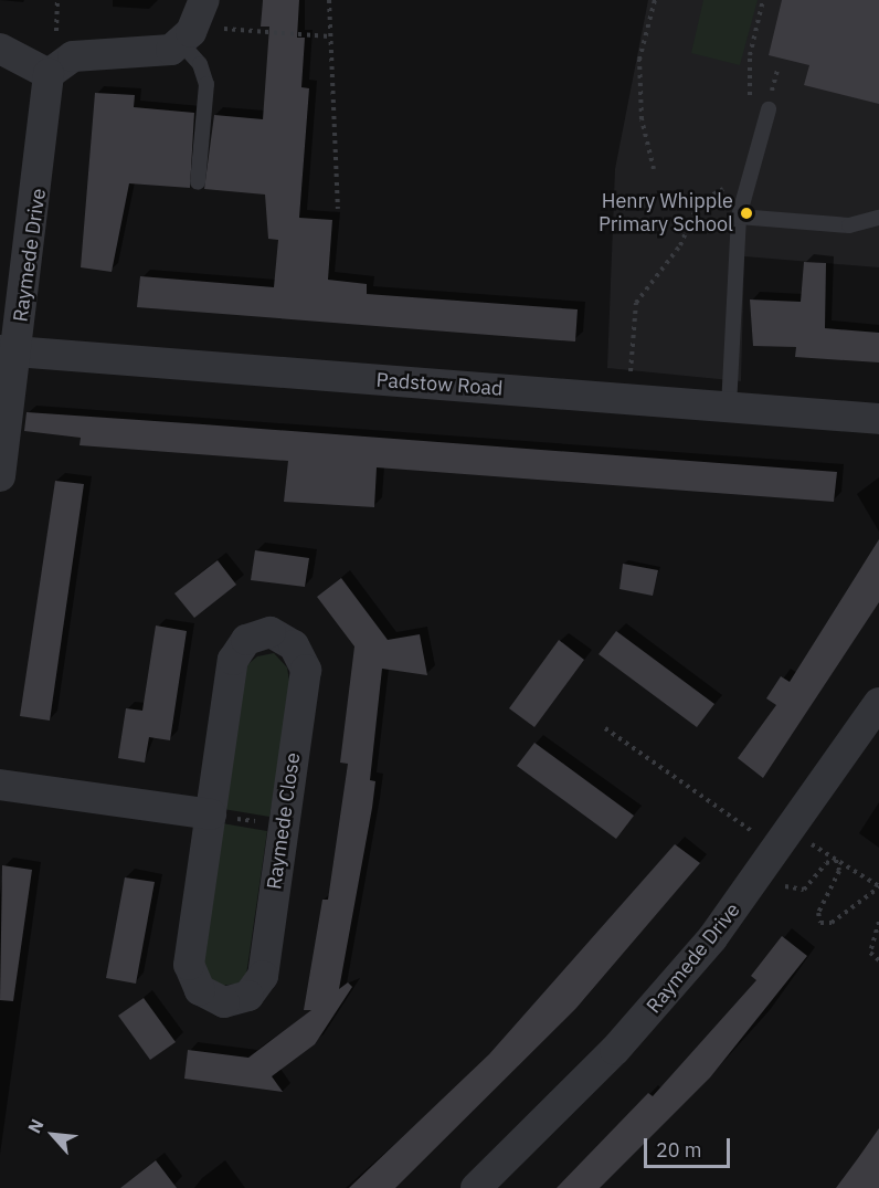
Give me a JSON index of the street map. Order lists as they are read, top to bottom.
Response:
{
  "streets": {
    "street": ["Raymede Drive", "Padstow Road", "Raymede Close"]
  },
  "crossings": [
    ["Raymede Drive", "Padstow Road"]
  ],
  "places": ["Henry Whipple Primary School"],
  "scale_bar": "20 m",
  "north": "top left"
}
